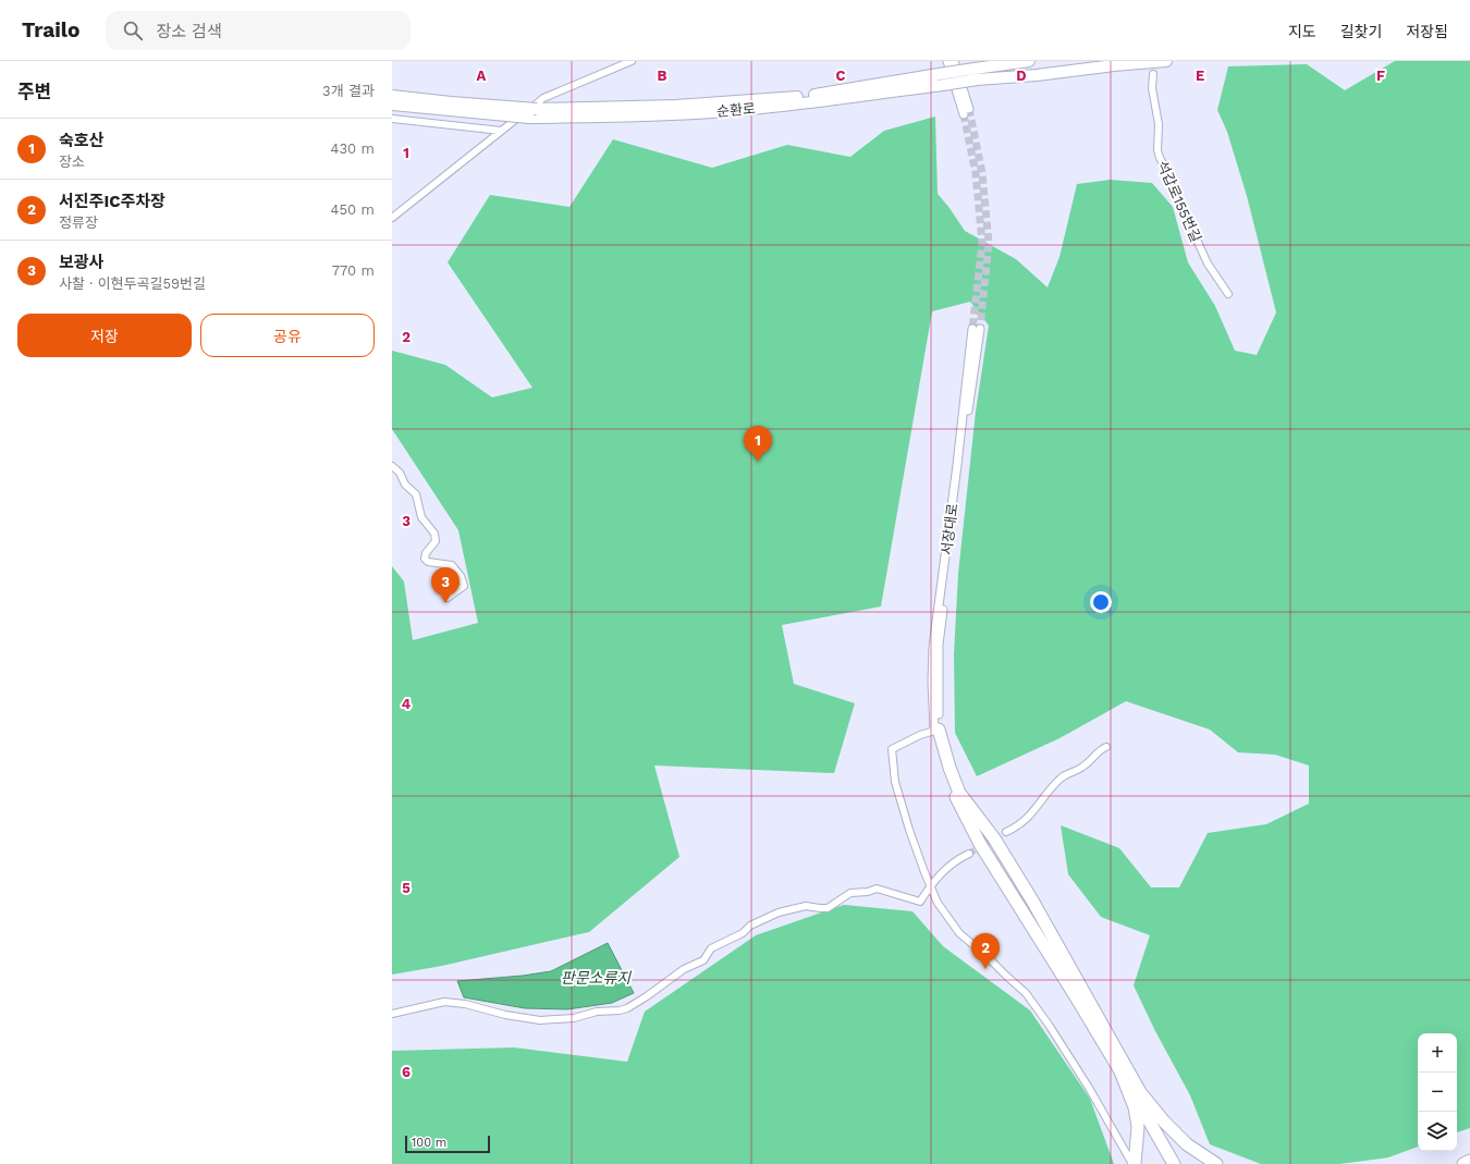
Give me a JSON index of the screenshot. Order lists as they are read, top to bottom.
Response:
{
  "streets": {
    "highway": ["순환로"],
    "street": ["석갑로155번길", "서장대로"]
  },
  "water": ["판문소류지"],
  "scale_bar": "100 m",
  "page": {
    "header": "Trailo",
    "search": "장소 검색",
    "nav": ["지도", "길찾기", "저장됨"],
    "heading": ["주변", "3개 결과"],
    "list": [
      {
        "mark": "1",
        "name": "숙호산",
        "note": "장소",
        "value": "430 m"
      },
      {
        "mark": "2",
        "name": "서진주IC주차장",
        "note": "정류장",
        "value": "450 m"
      },
      {
        "mark": "3",
        "name": "보광사",
        "note": "사찰 · 이현두곡길59번길",
        "value": "770 m"
      }
    ],
    "buttons": ["저장", "공유"],
    "pins": ["1", "3", "2"],
    "map_buttons": ["+", "−"],
    "scale": "100 m"
  },
  "grid": {
    "columns": [
      "A",
      "B",
      "C",
      "D",
      "E",
      "F"
    ],
    "rows": [
      "1",
      "2",
      "3",
      "4",
      "5",
      "6"
    ]
  }
}
